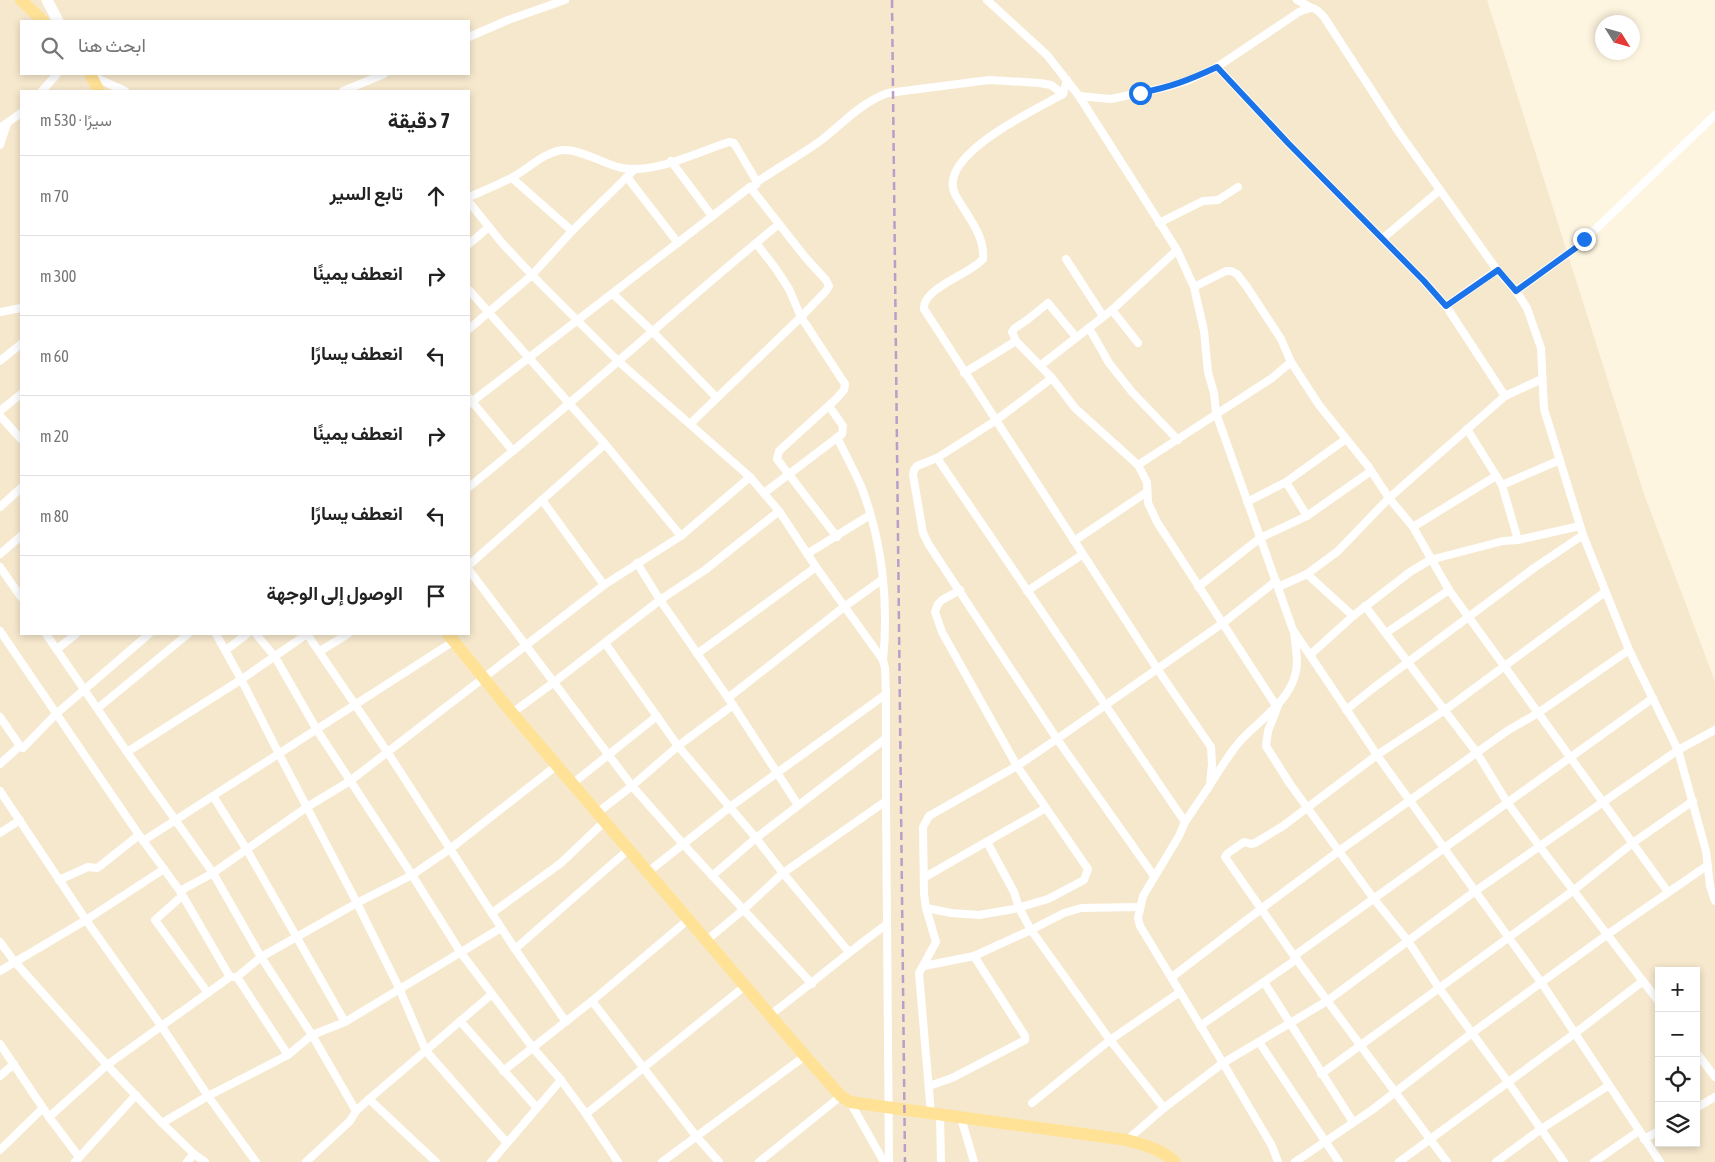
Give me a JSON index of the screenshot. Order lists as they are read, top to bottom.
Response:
{
  "north": "bottom right",
  "page": {
    "search": "ابحث هنا",
    "heading": ["7 دقيقة", "سيرًا · 530 m"],
    "list": [
      ["تابع السير", "70 m"],
      ["انعطف يمينًا", "300 m"],
      ["انعطف يسارًا", "60 m"],
      ["انعطف يمينًا", "20 m"],
      ["انعطف يسارًا", "80 m"],
      "الوصول إلى الوجهة"
    ],
    "map_buttons": ["+", "−"]
  }
}
